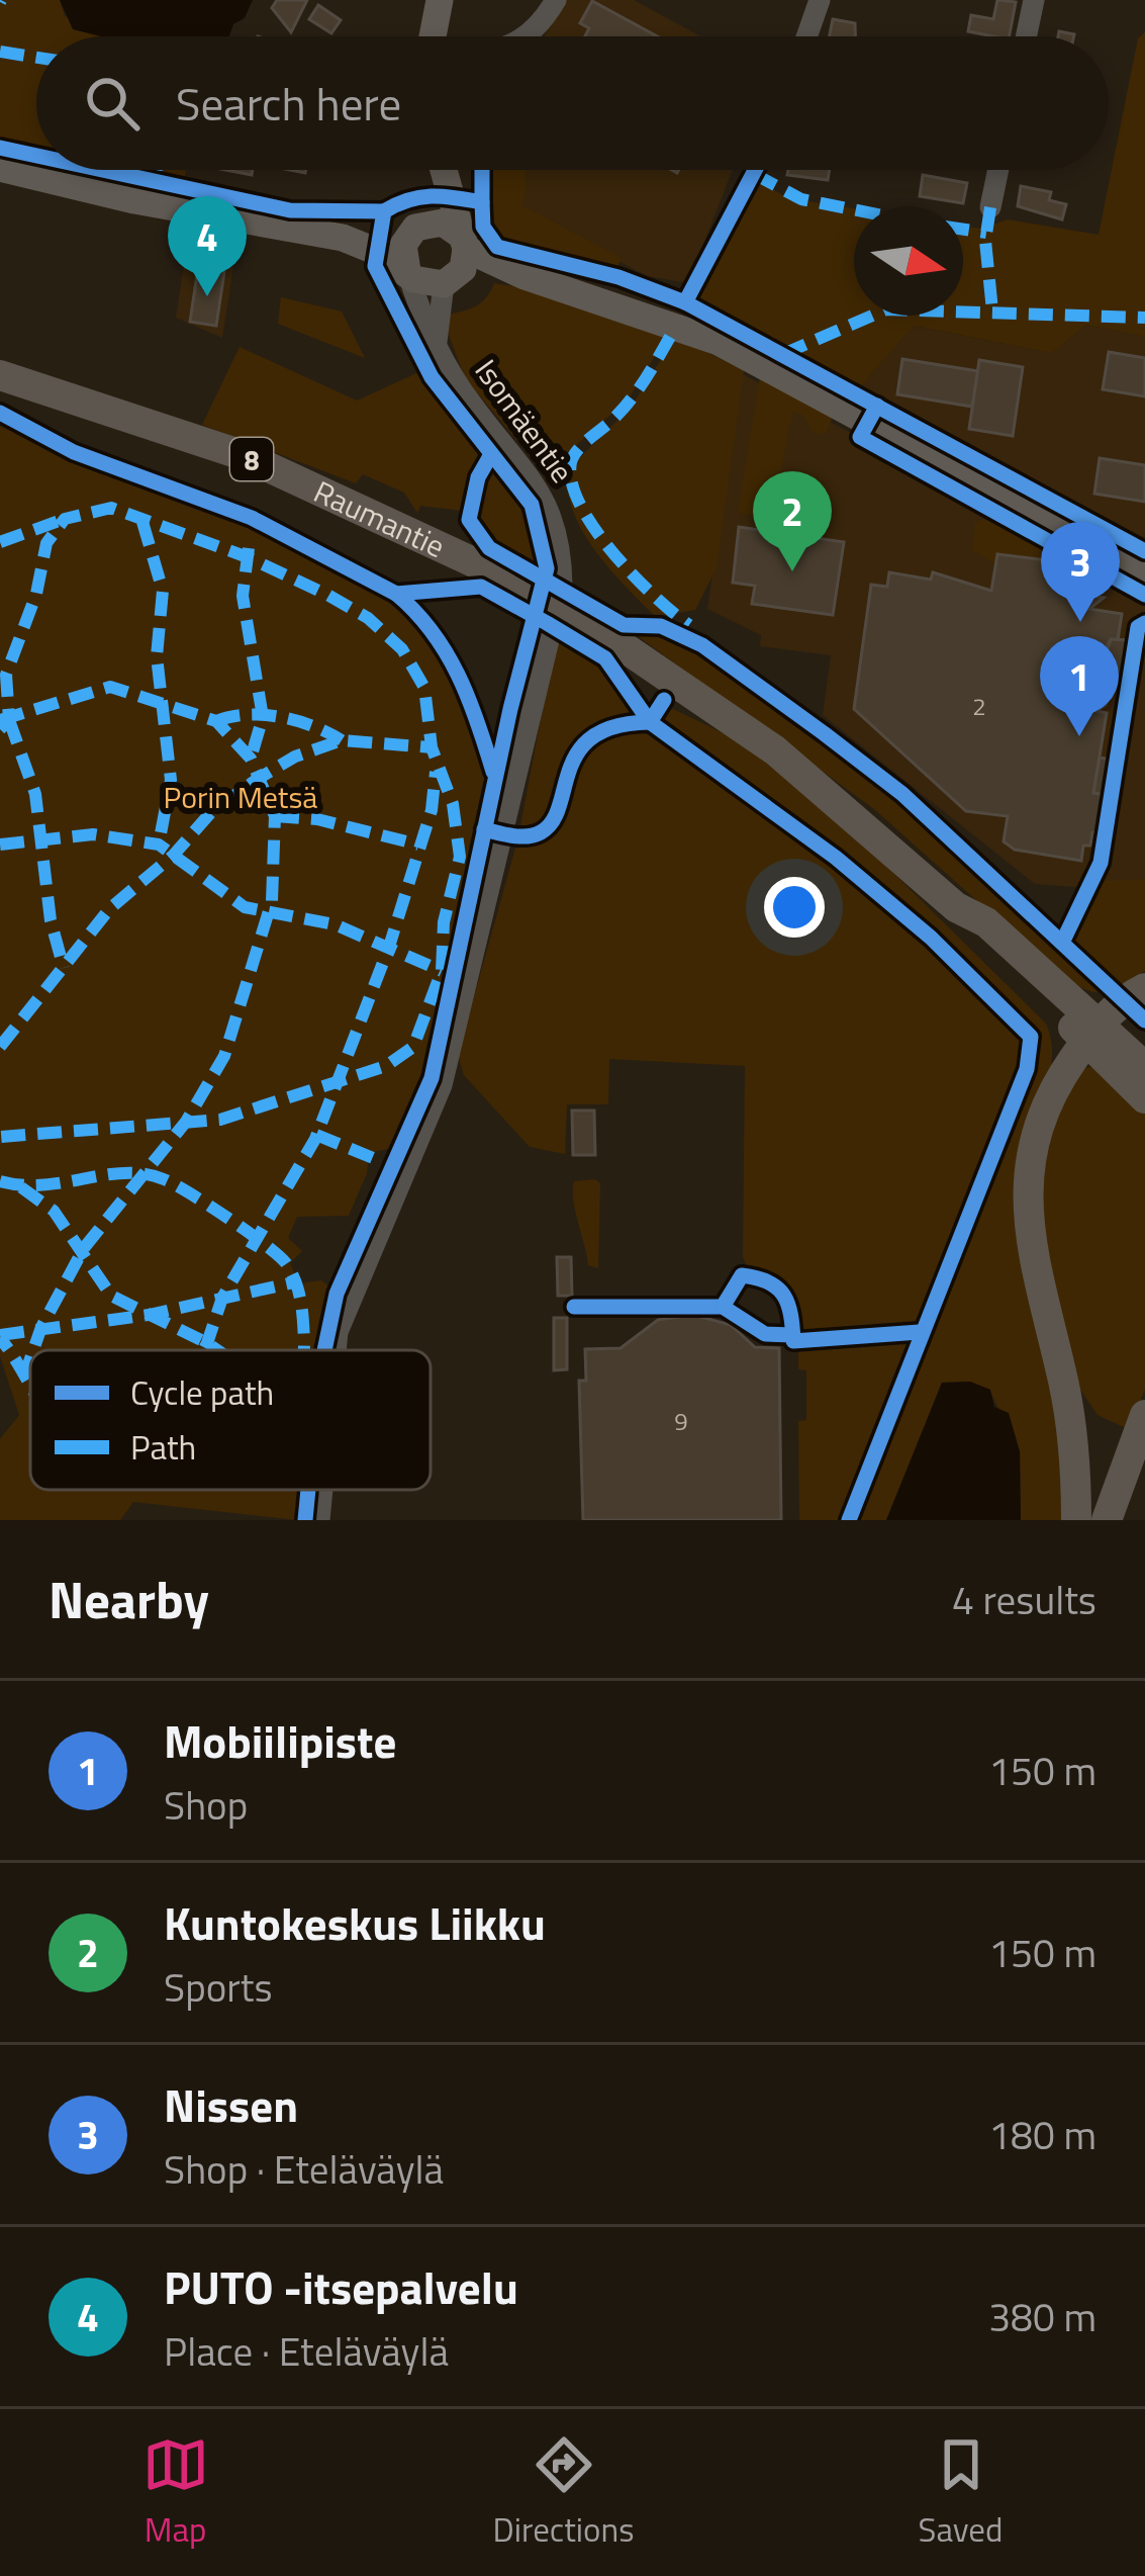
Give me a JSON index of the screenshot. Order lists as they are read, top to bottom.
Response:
{
  "streets": {
    "highway": ["8", "Raumantie"],
    "street": ["Isomäentie"]
  },
  "parks": ["Porin Metsä"],
  "house_numbers": ["2", "9"],
  "legend": ["Cycle path", "Path"],
  "north": "right",
  "page": {
    "search": "Search here",
    "pins": [
      "4",
      "2",
      "3",
      "1"
    ],
    "heading": ["Nearby", "4 results"],
    "list": [
      {
        "mark": "1",
        "name": "Mobiilipiste",
        "note": "Shop",
        "value": "150 m"
      },
      {
        "mark": "2",
        "name": "Kuntokeskus Liikku",
        "note": "Sports",
        "value": "150 m"
      },
      {
        "mark": "3",
        "name": "Nissen",
        "note": "Shop · Eteläväylä",
        "value": "180 m"
      },
      {
        "mark": "4",
        "name": "PUTO -itsepalvelu",
        "note": "Place · Eteläväylä",
        "value": "380 m"
      }
    ],
    "nav": ["Map", "Directions", "Saved"]
  }
}
